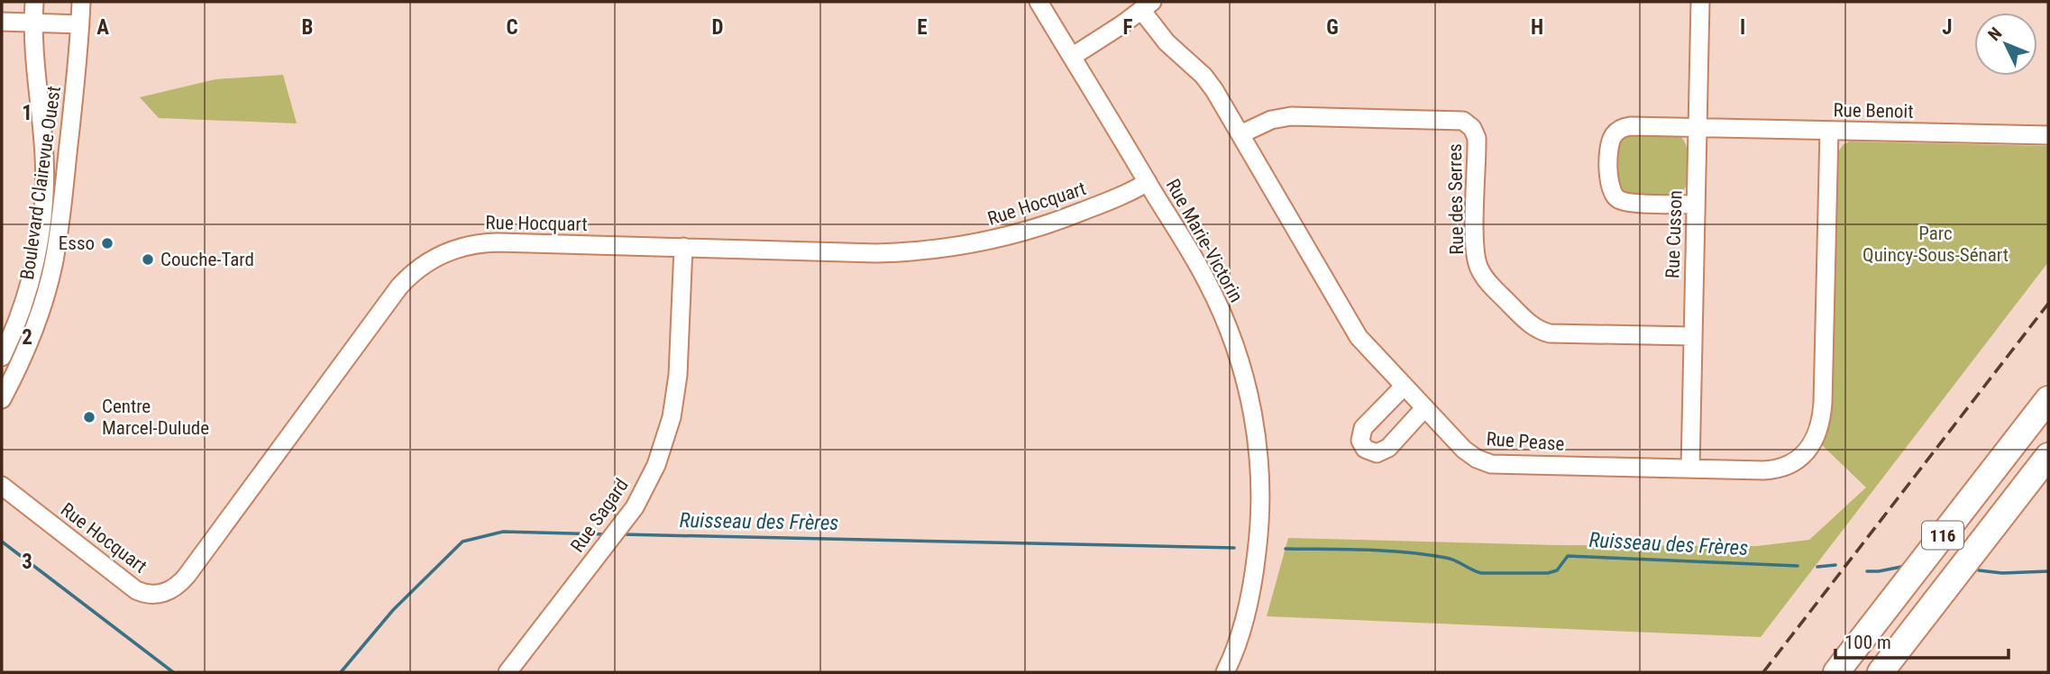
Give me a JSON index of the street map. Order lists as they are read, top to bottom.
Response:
{
  "streets": {
    "highway": ["116"],
    "street": [
      "Rue Benoit",
      "Boulevard Clairevue Ouest",
      "Rue des Serres",
      "Rue Hocquart",
      "Rue Cusson",
      "Rue Marie-Victorin",
      "Rue Pease",
      "Rue Sagard"
    ]
  },
  "crossings": [
    ["Rue Benoit", "Rue Cusson"],
    ["Rue Benoit", "Rue Pease"],
    ["Rue des Serres", "Rue Cusson"],
    ["Rue des Serres", "Rue Pease"],
    ["Rue Hocquart", "Rue Marie-Victorin"],
    ["Rue Hocquart", "Rue Sagard"],
    ["Rue Cusson", "Rue Pease"]
  ],
  "water": ["Ruisseau des Frères"],
  "parks": ["Parc Quincy-Sous-Sénart"],
  "places": ["Esso", "Couche-Tard", "Centre Marcel-Dulude"],
  "scale_bar": "100 m",
  "north": "top left",
  "grid": {
    "columns": [
      "A",
      "B",
      "C",
      "D",
      "E",
      "F",
      "G",
      "H",
      "I",
      "J"
    ],
    "rows": ["1", "2", "3"]
  }
}
